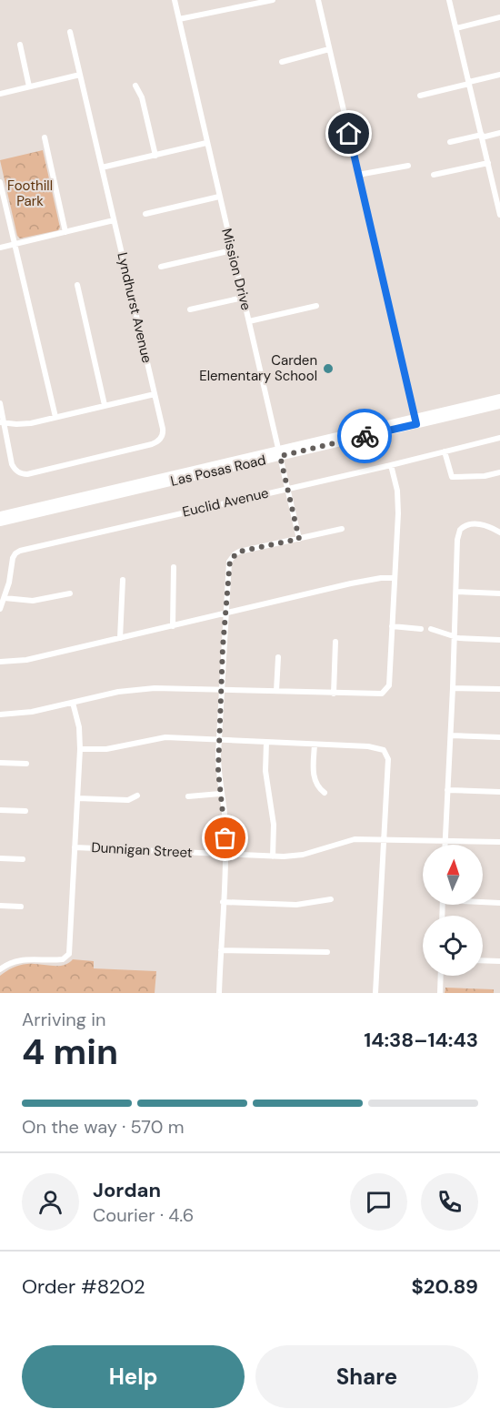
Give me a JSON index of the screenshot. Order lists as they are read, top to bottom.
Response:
{
  "streets": {
    "main road": ["Las Posas Road"],
    "street": [
      "Mission Drive",
      "Lyndhurst Avenue",
      "Euclid Avenue",
      "Dunnigan Street"
    ]
  },
  "crossings": [
    ["Mission Drive", "Las Posas Road"],
    ["Mission Drive", "Euclid Avenue"]
  ],
  "parks": ["Foothill Park"],
  "places": ["Carden Elementary School"],
  "north": "top",
  "page": {
    "heading": ["4 min", "Arriving in", "14:38–14:43"],
    "panel": [
      "Jordan",
      "Courier · 4.6",
      "Order #8202",
      "$20.89"
    ],
    "bar": "On the way · 570 m",
    "buttons": ["Help", "Share"]
  }
}
